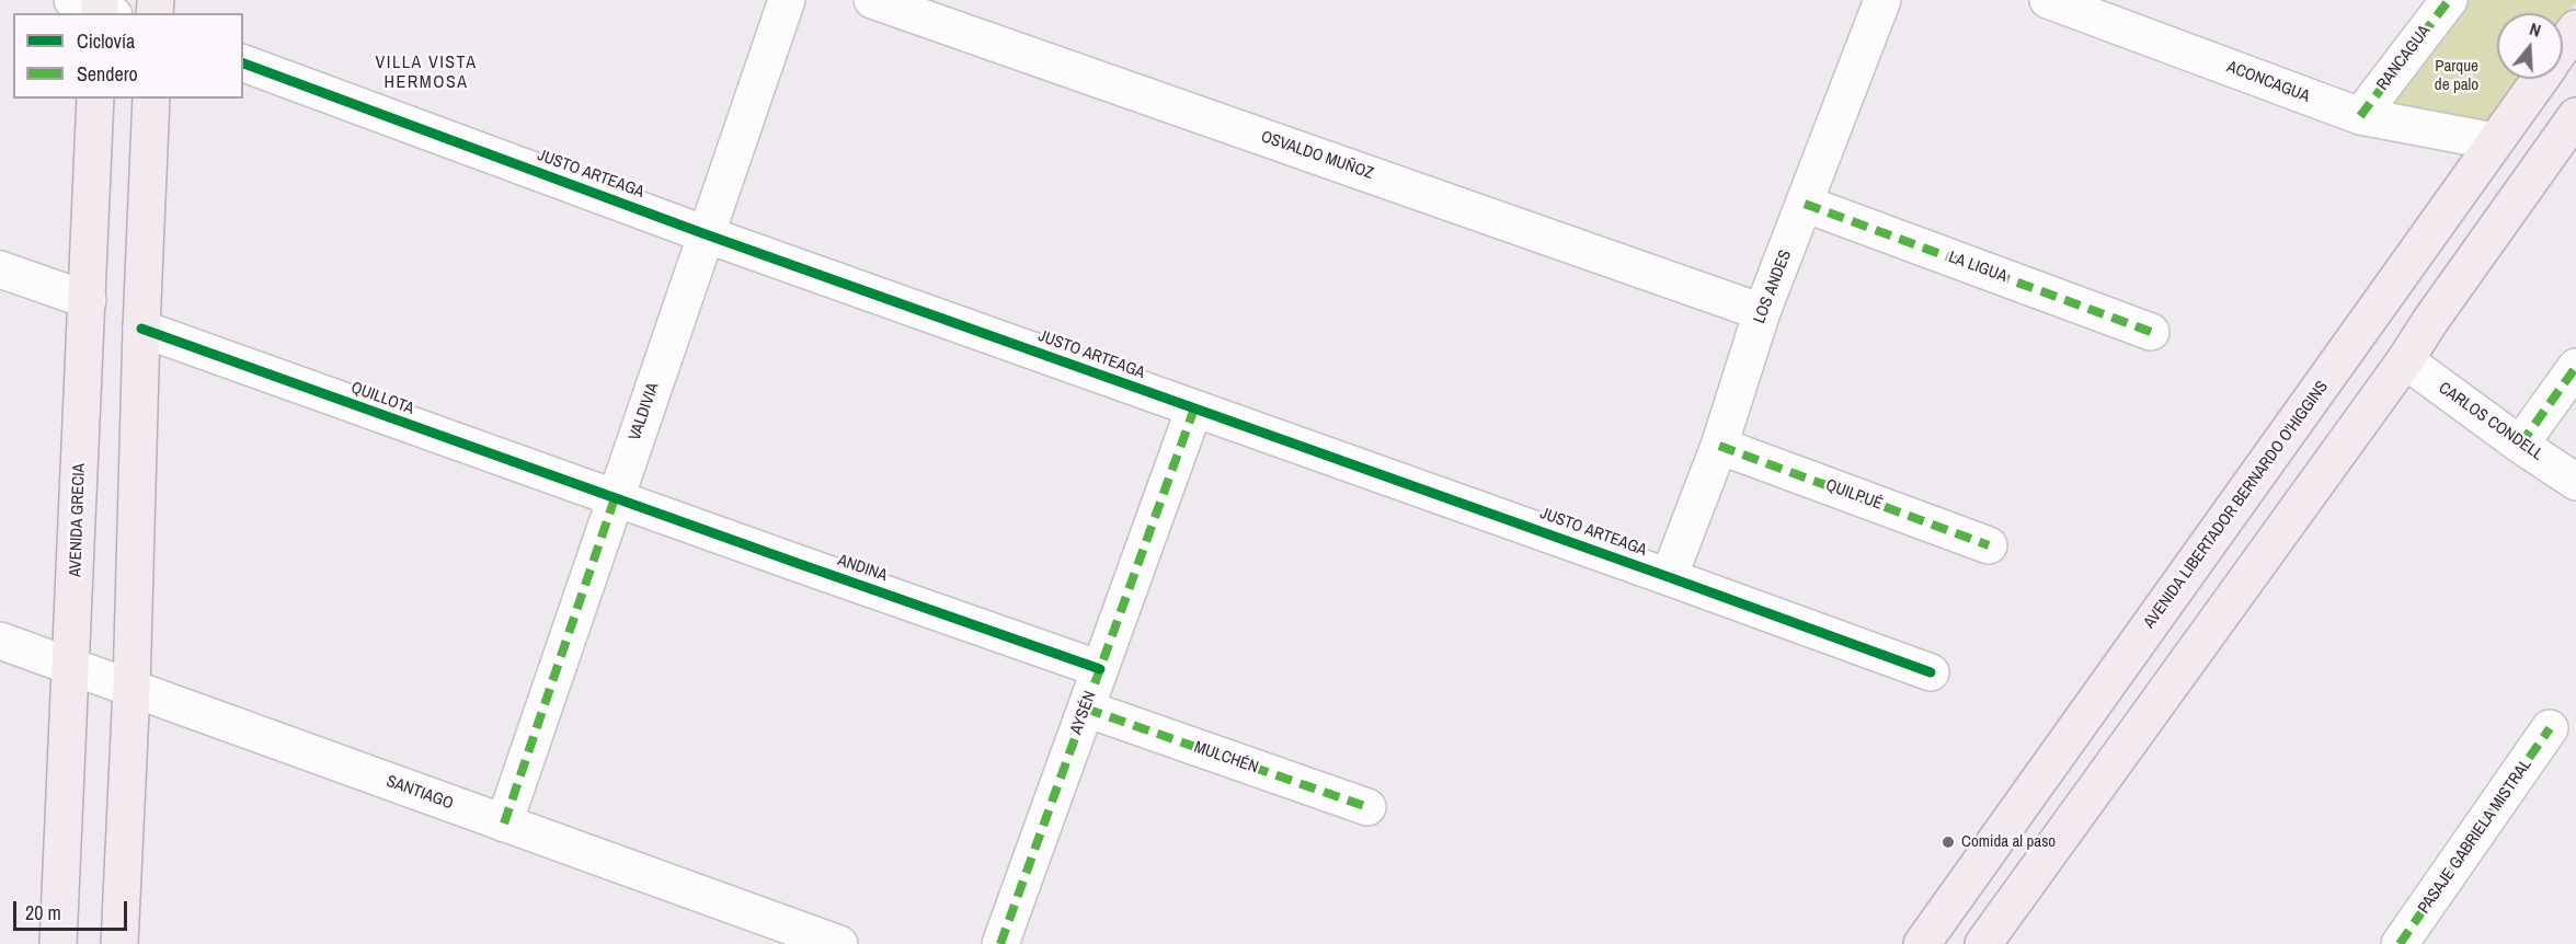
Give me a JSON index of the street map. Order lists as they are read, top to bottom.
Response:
{
  "streets": {
    "main road": ["AVENIDA LIBERTADOR BERNARDO O'HIGGINS", "AVENIDA GRECIA"],
    "street": [
      "RANCAGUA",
      "ACONCAGUA",
      "OSVALDO MUÑOZ",
      "JUSTO ARTEAGA",
      "LA LIGUA",
      "LOS ANDES",
      "QUILLOTA",
      "VALDIVIA",
      "CARLOS CONDELL",
      "QUILPUÉ",
      "ANDINA",
      "AYSÉN",
      "MULCHÉN",
      "SANTIAGO",
      "PASAJE GABRIELA MISTRAL"
    ]
  },
  "crossings": [
    ["RANCAGUA", "ACONCAGUA"],
    ["ACONCAGUA", "AVENIDA LIBERTADOR BERNARDO O'HIGGINS"],
    ["OSVALDO MUÑOZ", "LOS ANDES"],
    ["JUSTO ARTEAGA", "LOS ANDES"],
    ["JUSTO ARTEAGA", "VALDIVIA"],
    ["JUSTO ARTEAGA", "AYSÉN"],
    ["LA LIGUA", "LOS ANDES"],
    ["LOS ANDES", "QUILPUÉ"],
    ["QUILLOTA", "VALDIVIA"],
    ["QUILLOTA", "ANDINA"],
    ["VALDIVIA", "ANDINA"],
    ["VALDIVIA", "SANTIAGO"],
    ["AVENIDA GRECIA", "SANTIAGO"],
    ["ANDINA", "AYSÉN"],
    ["AYSÉN", "MULCHÉN"]
  ],
  "districts": ["VILLA VISTA HERMOSA"],
  "parks": ["Parque de palo"],
  "places": ["Comida al paso"],
  "legend": ["Ciclovía", "Sendero"],
  "scale_bar": "20 m",
  "north": "top"
}
